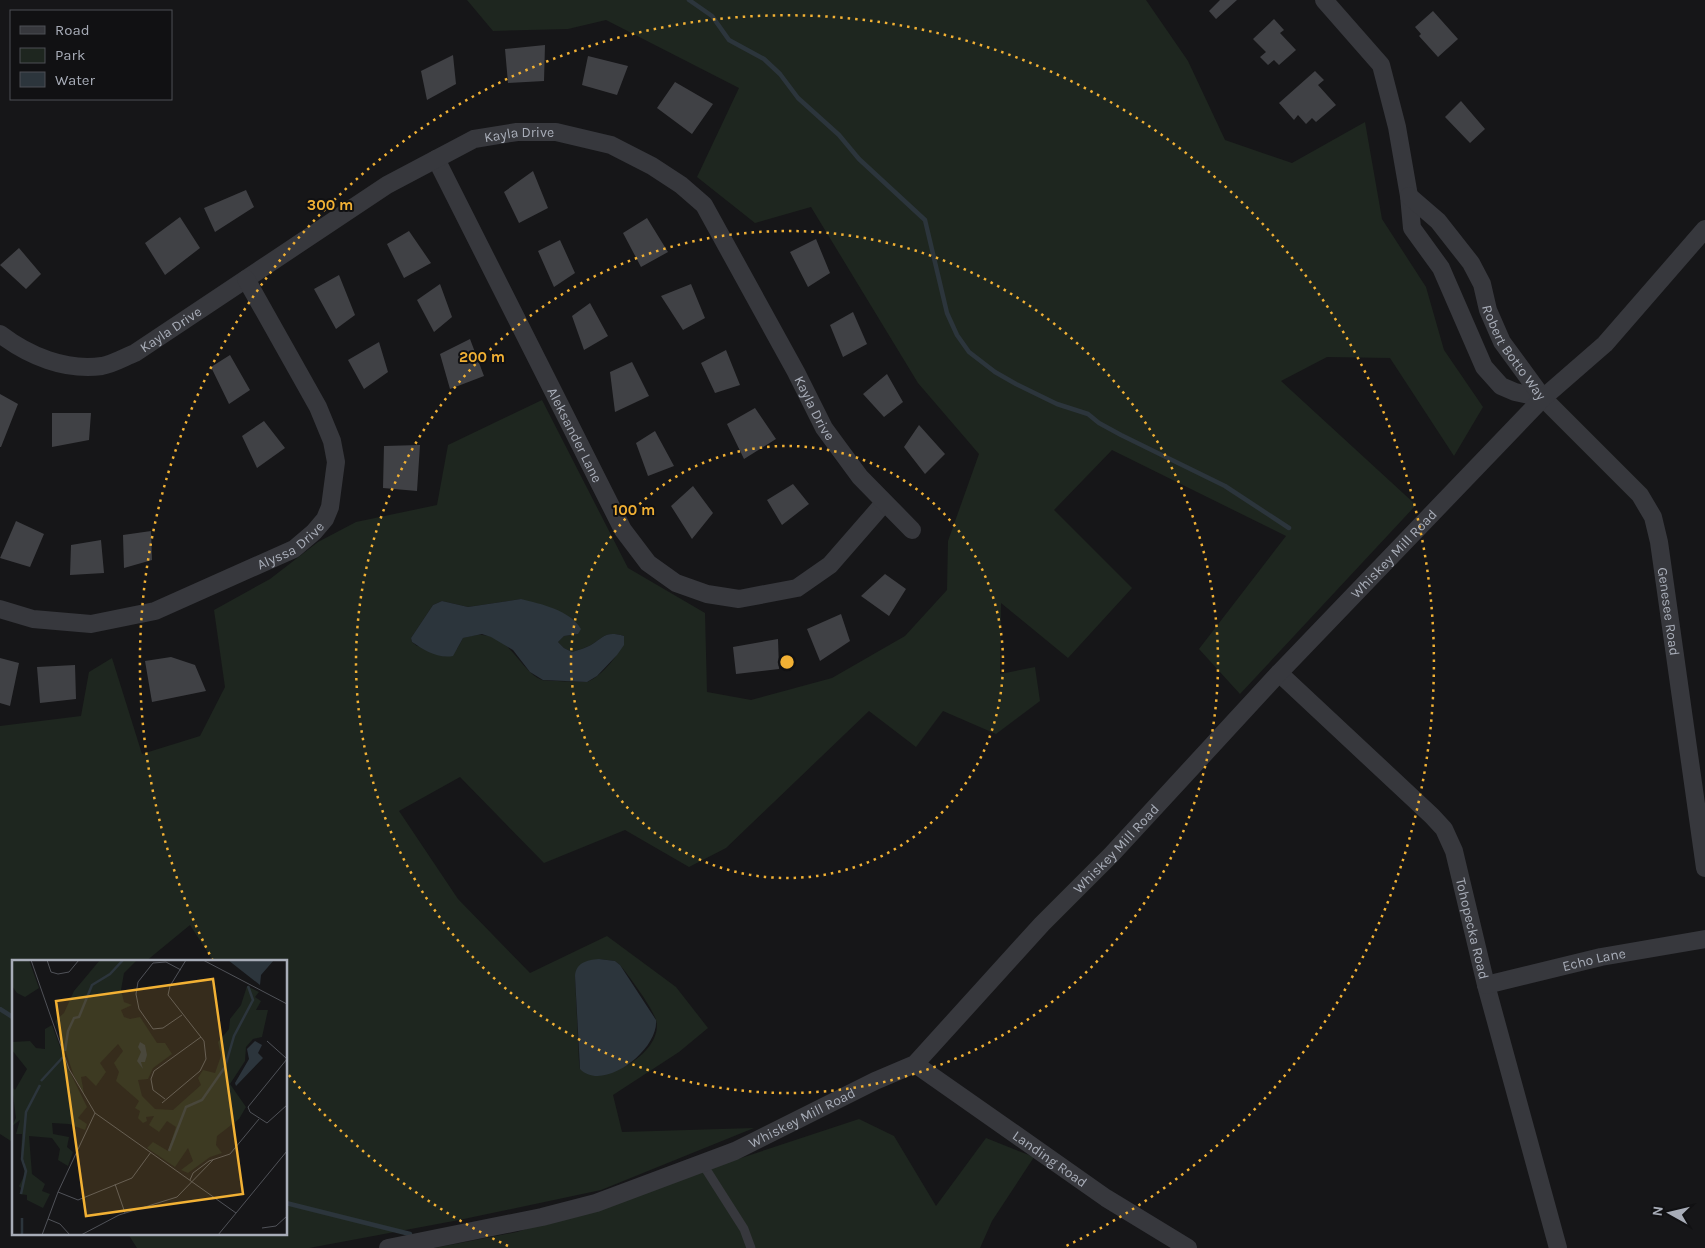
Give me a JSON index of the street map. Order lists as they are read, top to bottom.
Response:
{
  "streets": {
    "street": [
      "Kayla Drive",
      "Robert Botto Way",
      "Aleksander Lane",
      "Alyssa Drive",
      "Whiskey Mill Road",
      "Genesee Road",
      "Tohopecka Road",
      "Echo Lane",
      "Landing Road"
    ]
  },
  "crossings": [
    ["Kayla Drive", "Aleksander Lane"],
    ["Kayla Drive", "Alyssa Drive"],
    ["Robert Botto Way", "Whiskey Mill Road"],
    ["Robert Botto Way", "Genesee Road"],
    ["Whiskey Mill Road", "Genesee Road"],
    ["Whiskey Mill Road", "Tohopecka Road"],
    ["Whiskey Mill Road", "Landing Road"],
    ["Tohopecka Road", "Echo Lane"]
  ],
  "legend": ["Road", "Park", "Water"],
  "north": "left",
  "rings": ["300 m", "200 m", "100 m"]
}
